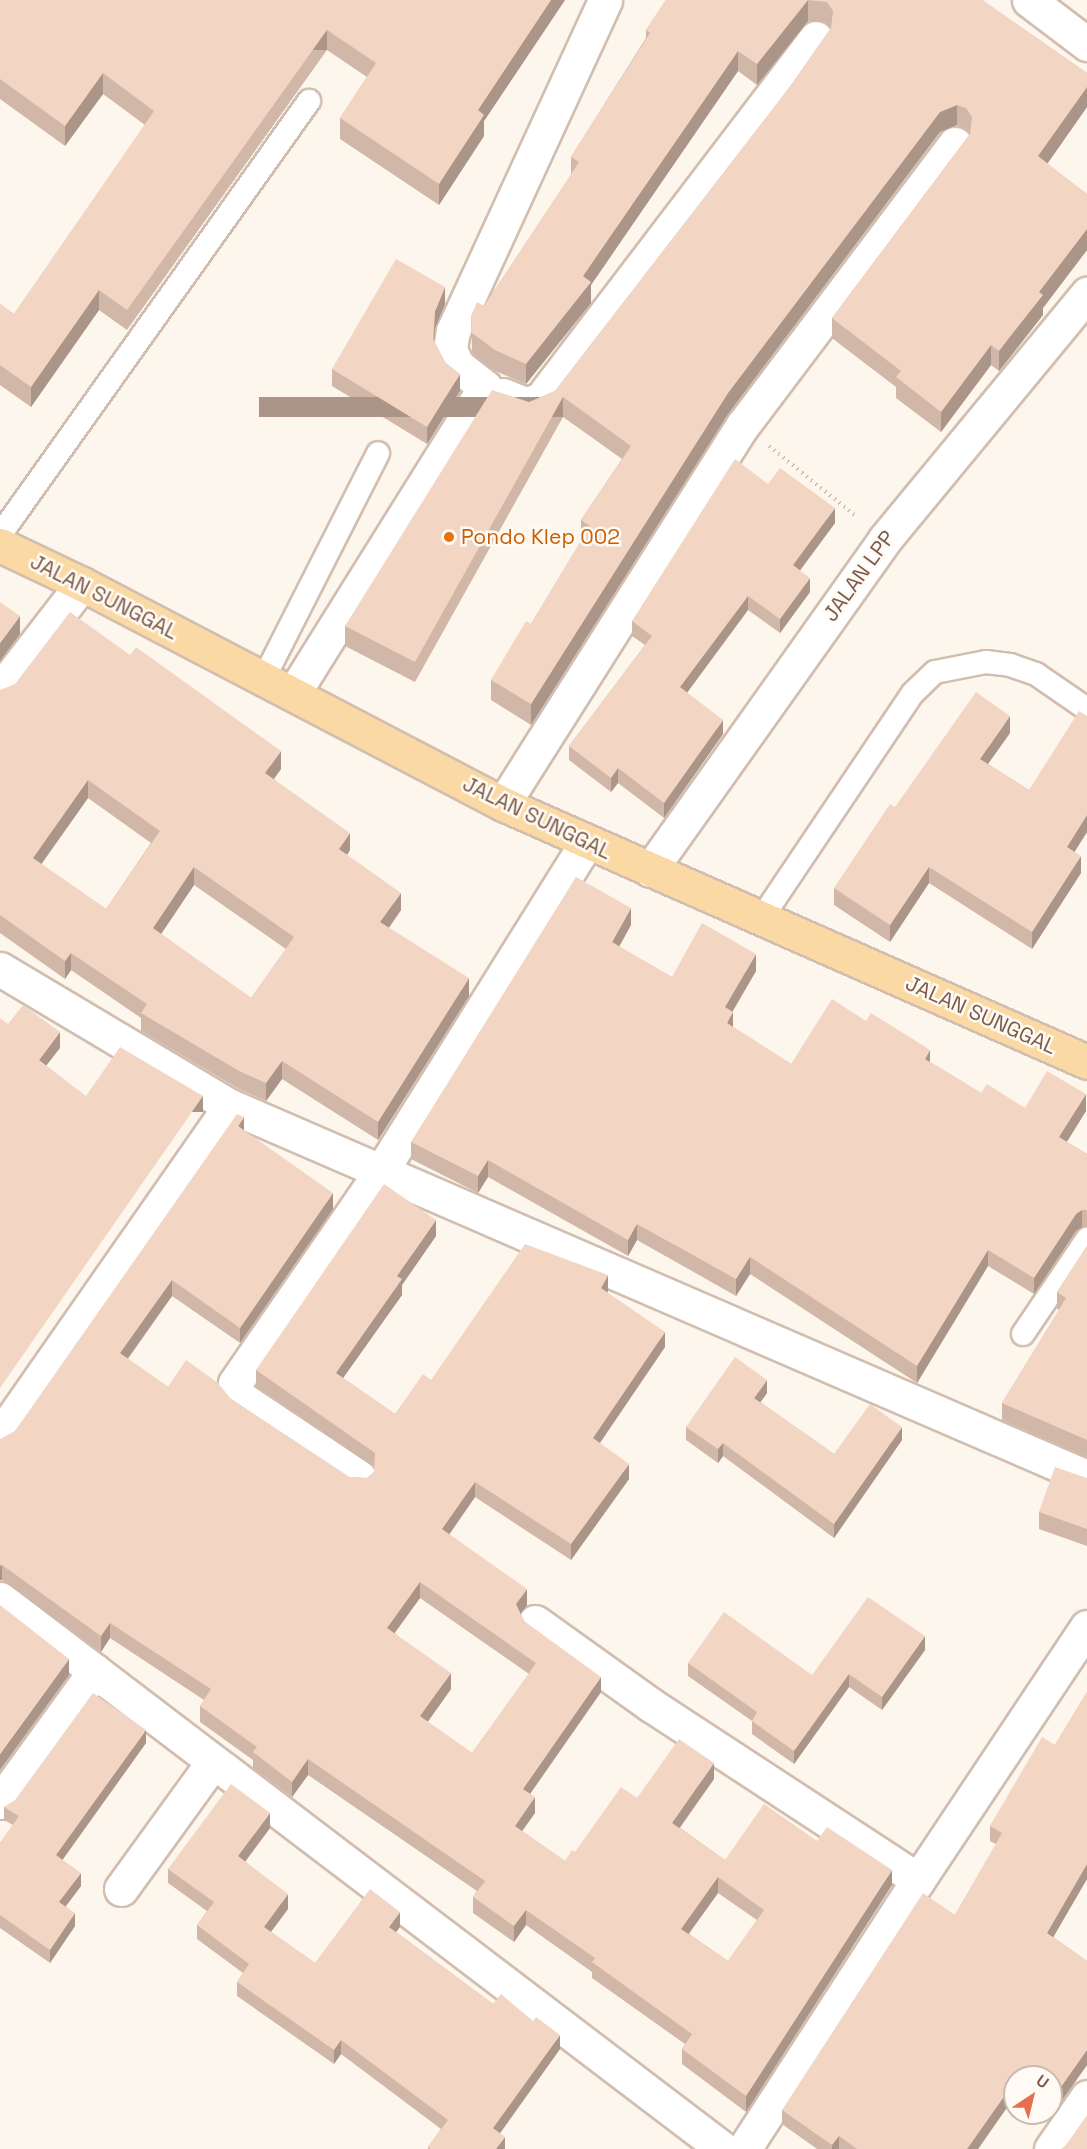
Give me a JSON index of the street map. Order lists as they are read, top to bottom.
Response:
{
  "streets": {
    "main road": ["JALAN SUNGGAL"],
    "street": ["JALAN LPP"]
  },
  "crossings": [
    ["JALAN LPP", "JALAN SUNGGAL"]
  ],
  "places": ["Pondo Klep 002"],
  "north": "top right"
}
